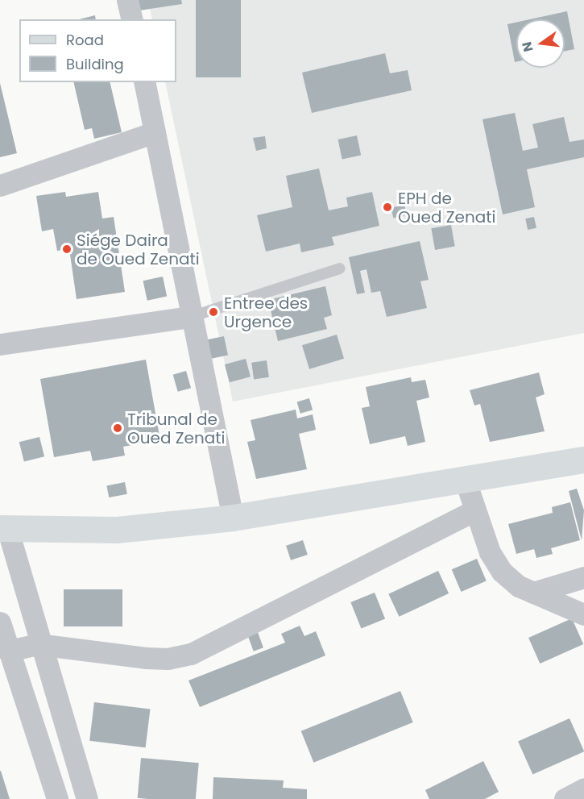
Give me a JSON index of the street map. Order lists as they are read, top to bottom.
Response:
{
  "places": [
    "EPH de Oued Zenati",
    "Siége Daira de Oued Zenati",
    "Entree des Urgence",
    "Tribunal de Oued Zenati"
  ],
  "legend": ["Road", "Building"],
  "north": "left"
}
